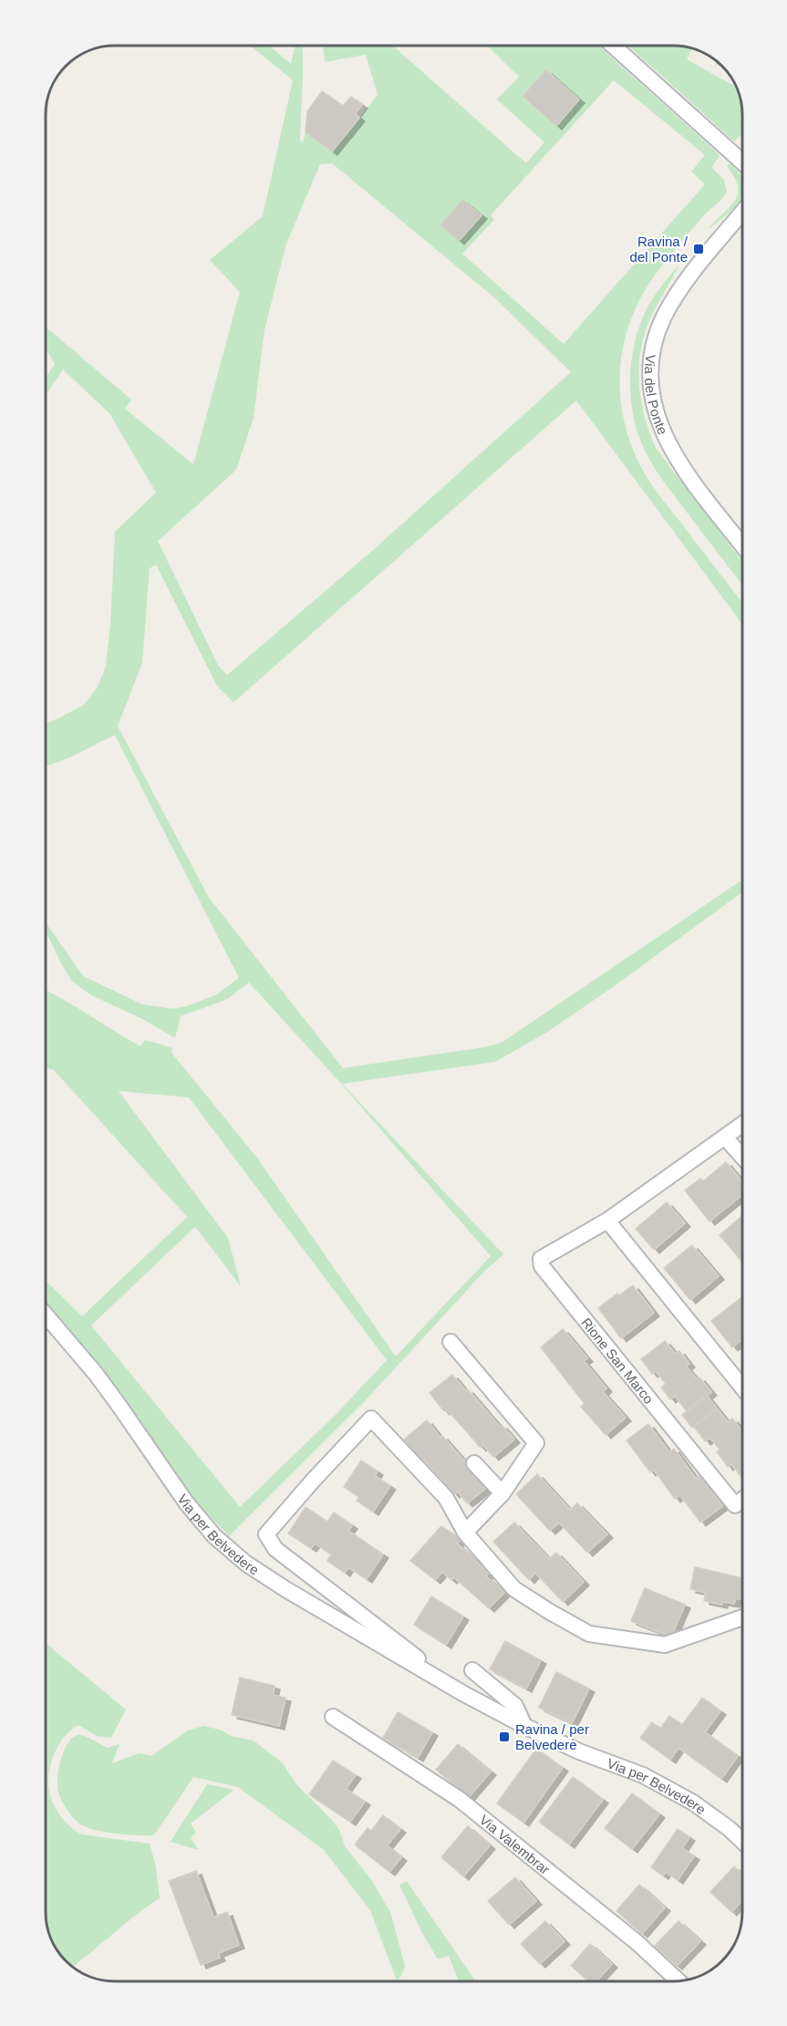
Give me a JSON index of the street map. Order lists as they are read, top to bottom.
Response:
{
  "streets": {
    "street": [
      "Via del Ponte",
      "Rione San Marco",
      "Via per Belvedere",
      "Via Valembrar"
    ]
  },
  "places": {
    "transit": ["Ravina / del Ponte", "Ravina / per Belvedere"]
  }
}
